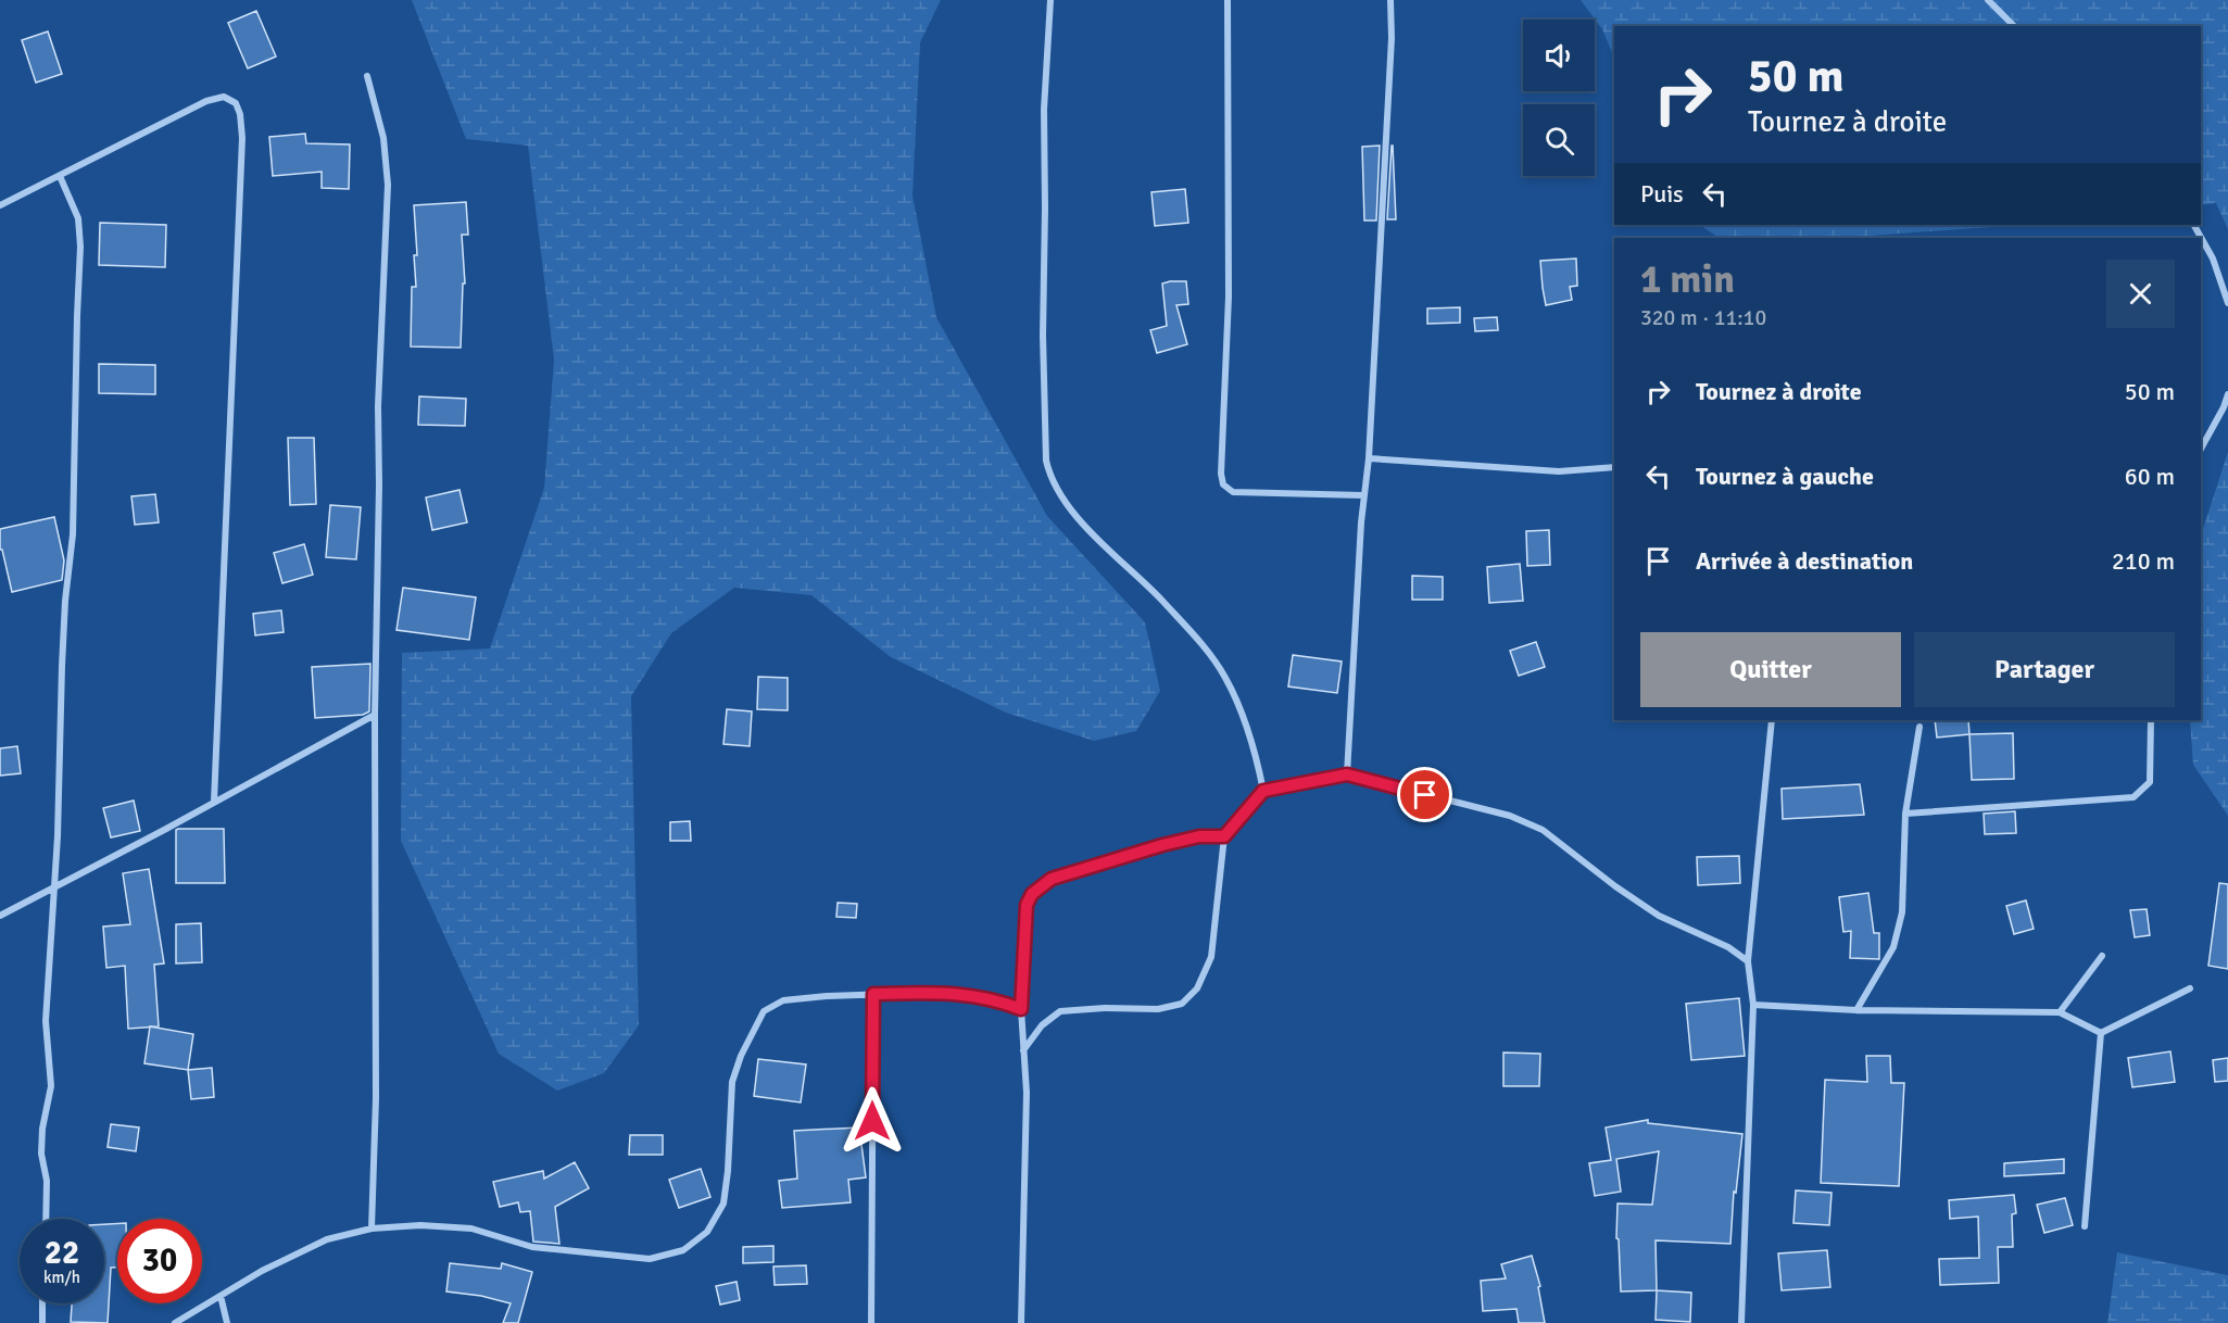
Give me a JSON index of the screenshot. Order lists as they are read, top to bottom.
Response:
{
  "page": {
    "turn": ["50 m", "Tournez à droite"],
    "then": "Puis",
    "heading": ["1 min", "320 m · 11:10"],
    "list": [
      {
        "name": "Tournez à droite",
        "value": "50 m"
      },
      {
        "name": "Tournez à gauche",
        "value": "60 m"
      },
      {
        "name": "Arrivée à destination",
        "value": "210 m"
      }
    ],
    "buttons": ["Quitter", "Partager"],
    "speed": "22 km/h",
    "limit": "30"
  }
}
